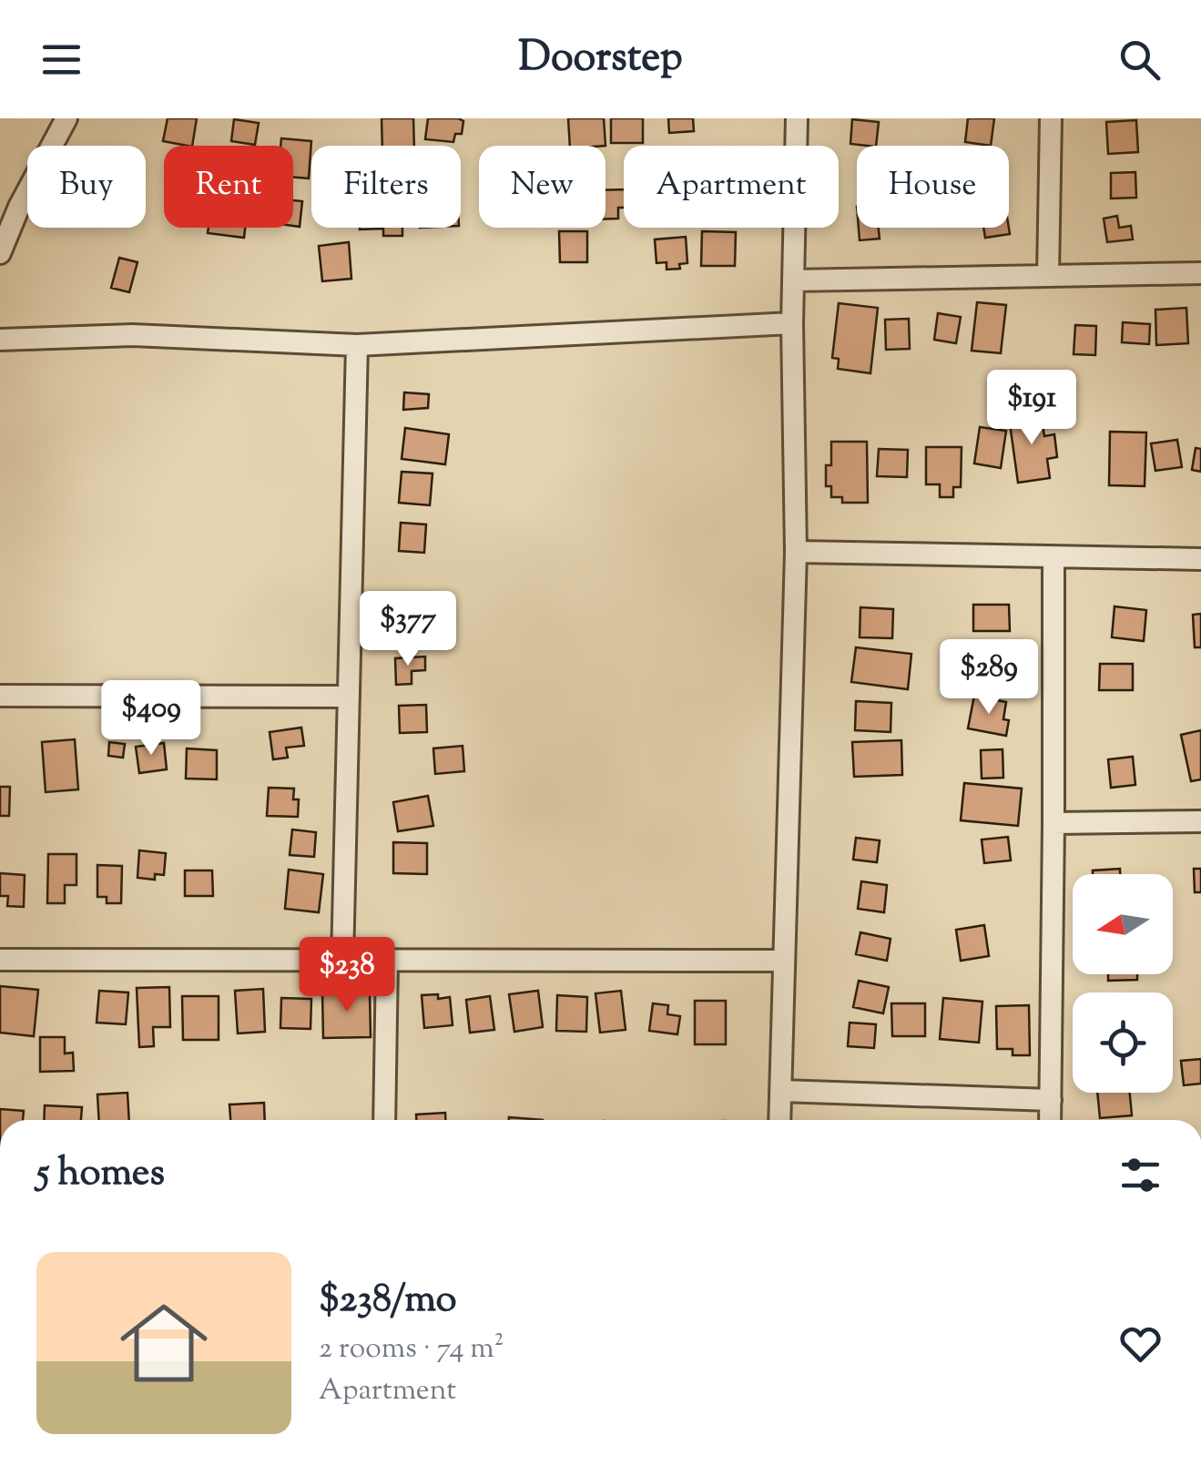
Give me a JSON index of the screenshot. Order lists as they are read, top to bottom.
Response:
{
  "north": "left",
  "page": {
    "header": "Doorstep",
    "chip": [
      "Buy",
      "Rent",
      "Filters",
      "New",
      "Apartment",
      "House"
    ],
    "price": [
      "$191",
      "$377",
      "$289",
      "$409",
      "$238"
    ],
    "heading": "5 homes",
    "list": [
      {
        "name": "$238/mo",
        "note": "2 rooms · 74 m² · Apartment"
      }
    ]
  }
}
